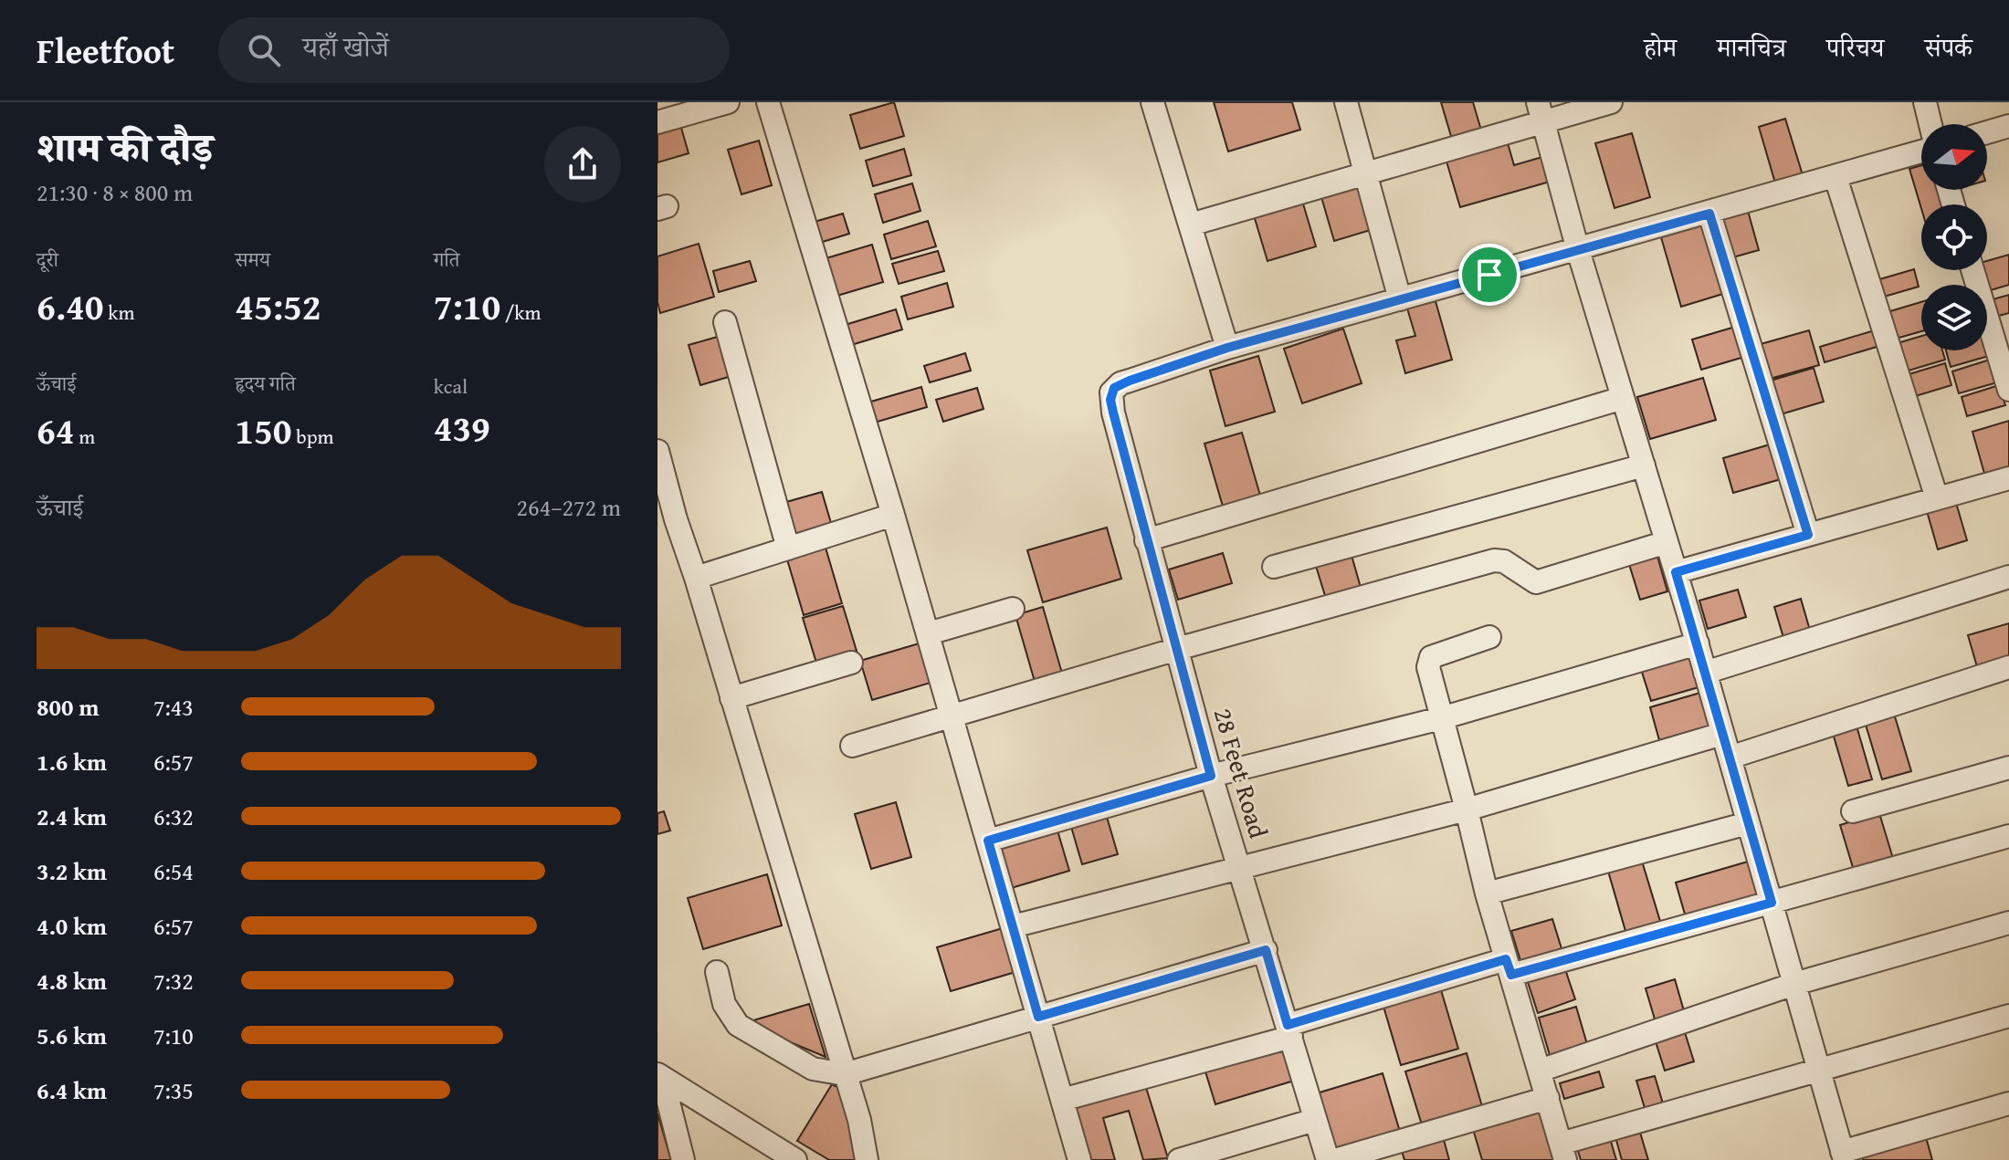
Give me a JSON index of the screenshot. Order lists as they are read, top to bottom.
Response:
{
  "streets": {
    "street": ["28 Feet Road"]
  },
  "north": "right",
  "page": {
    "header": "Fleetfoot",
    "search": "यहाँ खोजें",
    "nav": [
      "होम",
      "मानचित्र",
      "परिचय",
      "संपर्क"
    ],
    "heading": ["शाम की दौड़", "21:30 · 8 × 800 m"],
    "stats": [
      ["दूरी", "6.40 km"],
      ["समय", "45:52"],
      ["गति", "7:10 /km"],
      ["ऊँचाई", "64 m"],
      ["हृदय गति", "150 bpm"],
      ["kcal", "439"]
    ],
    "chart": ["ऊँचाई", "264–272 m"],
    "list": [
      {
        "name": "800 m",
        "note": "7:43"
      },
      {
        "name": "1.6 km",
        "note": "6:57"
      },
      {
        "name": "2.4 km",
        "note": "6:32"
      },
      {
        "name": "3.2 km",
        "note": "6:54"
      },
      {
        "name": "4.0 km",
        "note": "6:57"
      },
      {
        "name": "4.8 km",
        "note": "7:32"
      },
      {
        "name": "5.6 km",
        "note": "7:10"
      },
      {
        "name": "6.4 km",
        "note": "7:35"
      }
    ]
  }
}
